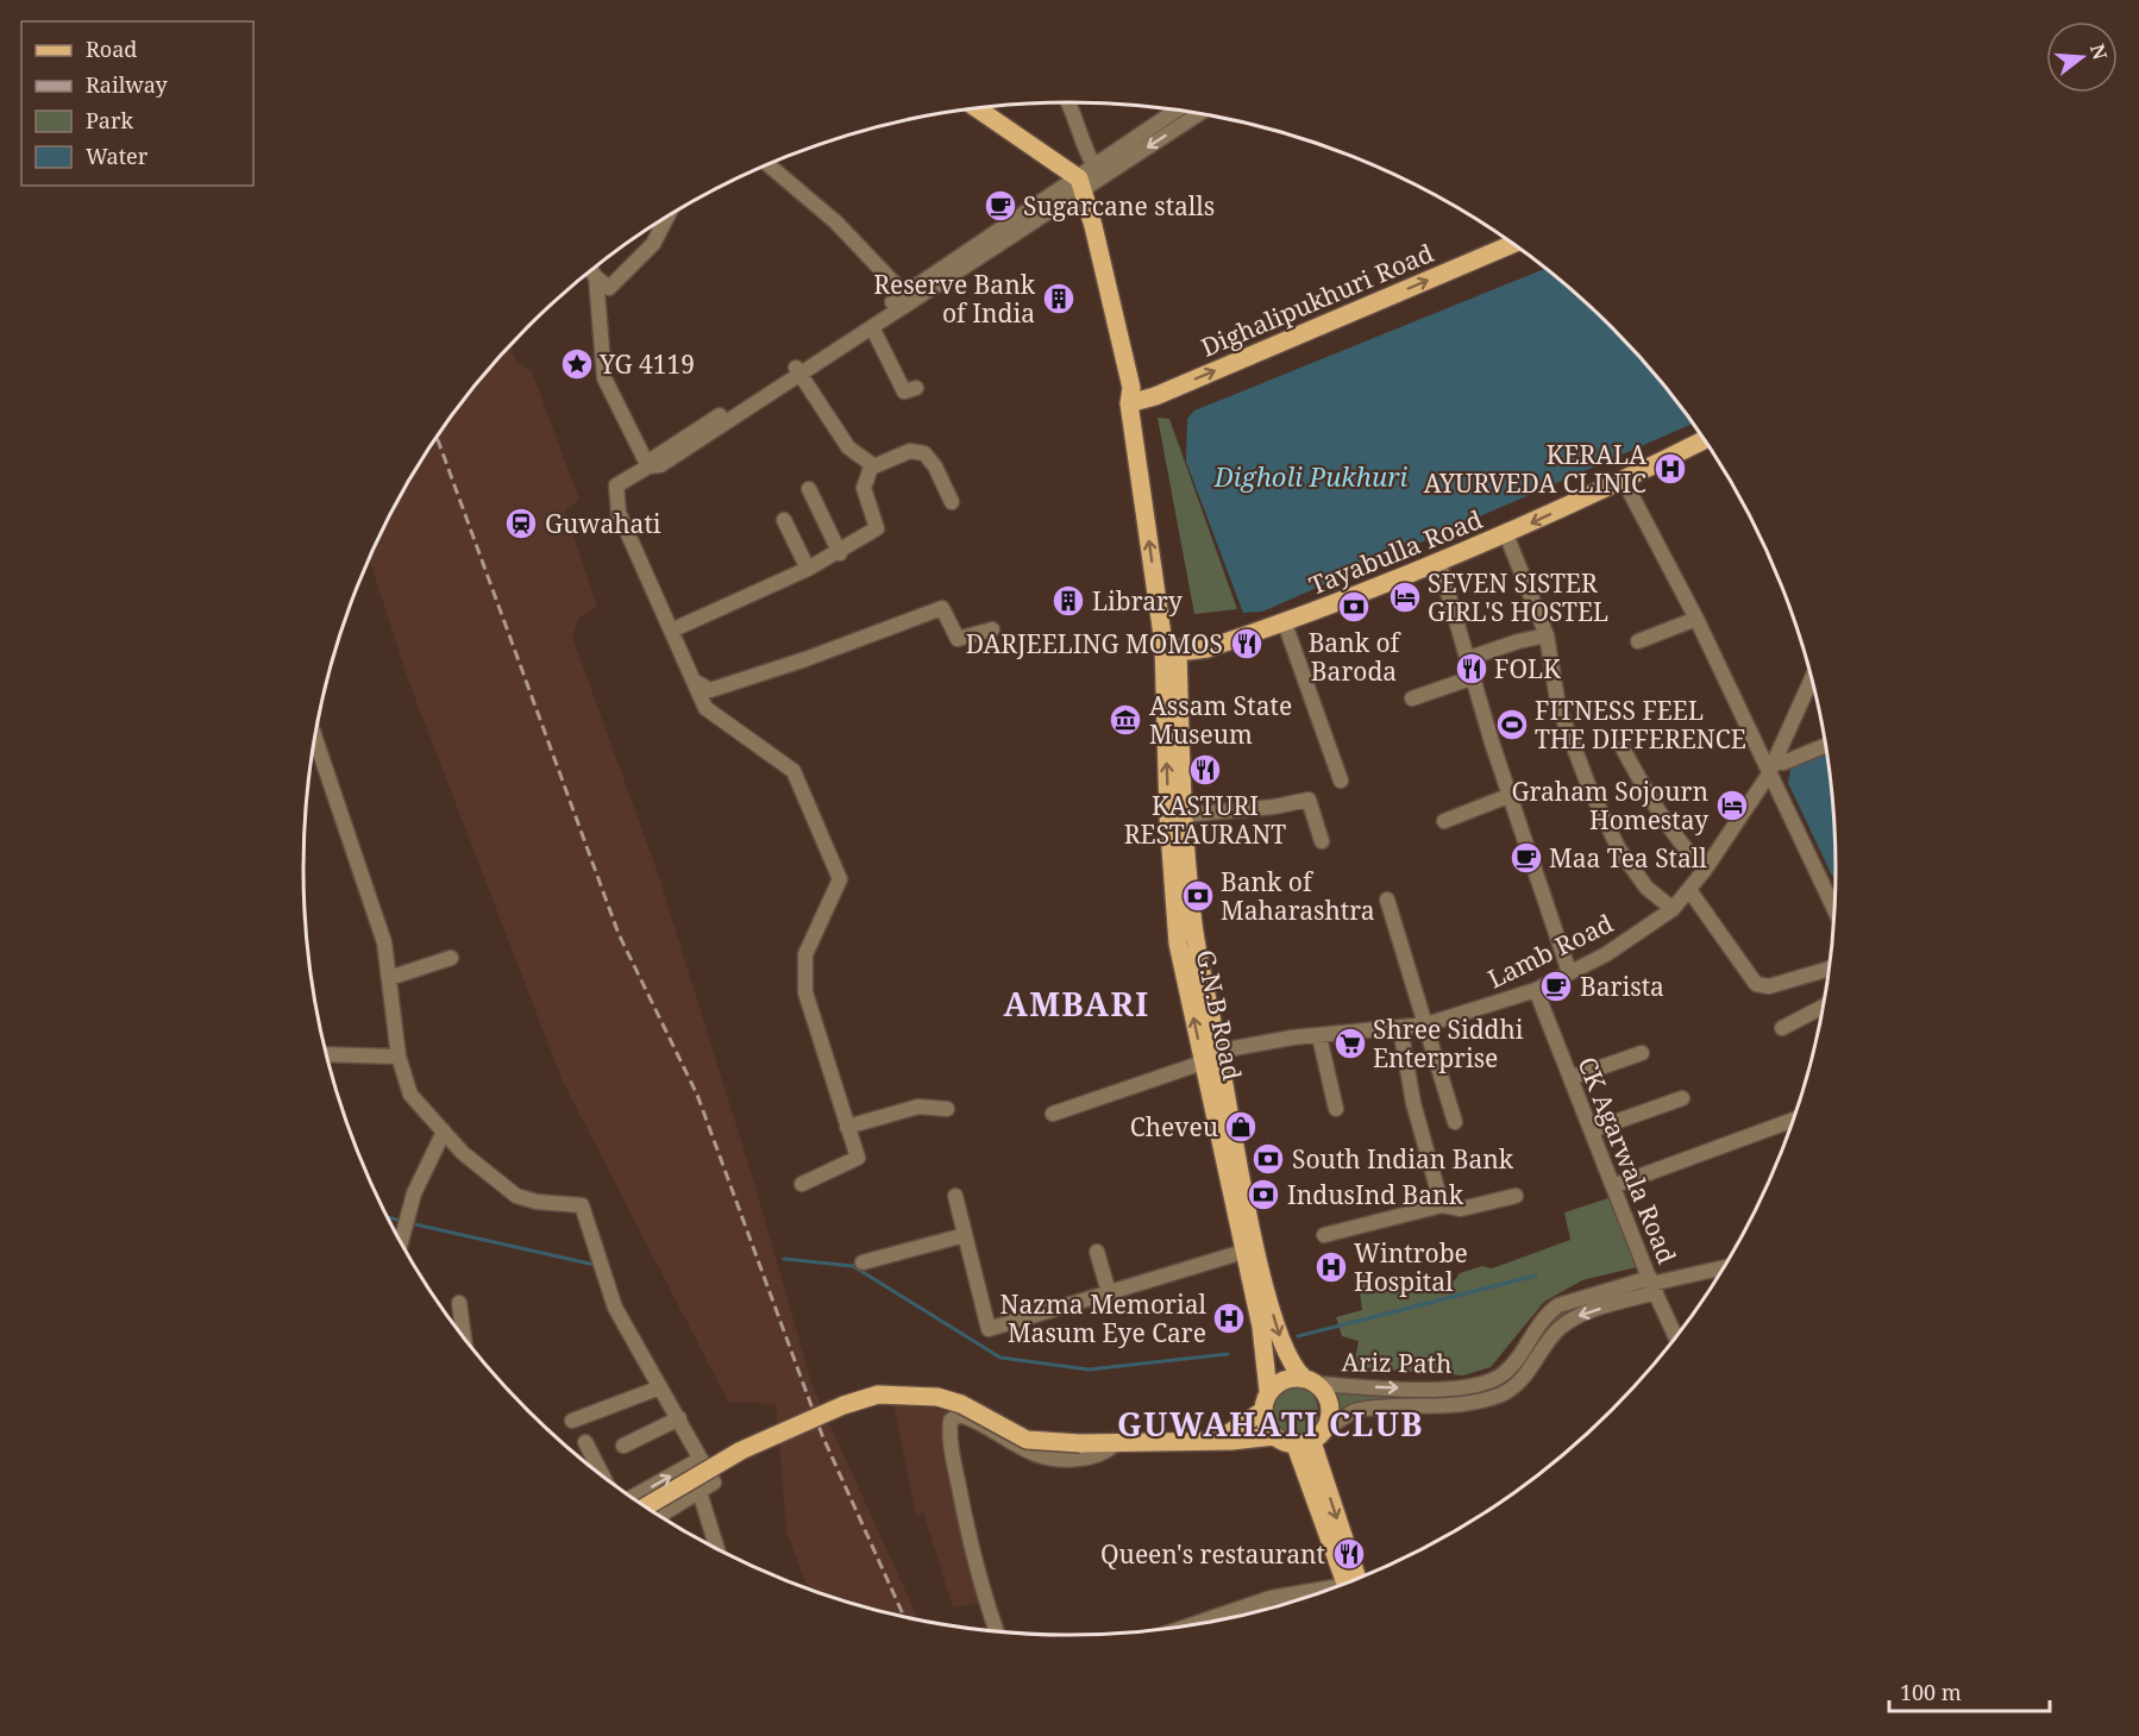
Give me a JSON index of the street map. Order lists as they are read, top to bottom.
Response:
{
  "streets": {
    "main road": ["Dighalipukhuri Road", "Tayabulla Road", "G.N.B Road"],
    "street": ["Lamb Road", "CK Agarwala Road", "Ariz Path"]
  },
  "crossings": [
    ["Tayabulla Road", "G.N.B Road"],
    ["Lamb Road", "G.N.B Road"],
    ["Lamb Road", "CK Agarwala Road"],
    ["G.N.B Road", "Ariz Path"],
    ["CK Agarwala Road", "Ariz Path"]
  ],
  "one_way": ["Dighalipukhuri Road"],
  "districts": ["AMBARI", "GUWAHATI CLUB"],
  "water": ["Digholi Pukhuri"],
  "places": {
    "cafe": ["Sugarcane stalls", "Maa Tea Stall", "Barista"],
    "building": ["Reserve Bank of India", "Library"],
    "place": ["YG 4119"],
    "hospital": ["KERALA AYURVEDA CLINIC", "Wintrobe Hospital", "Nazma Memorial Masum Eye Care"],
    "station": ["Guwahati"],
    "hotel": ["SEVEN SISTER GIRL'S HOSTEL", "Graham Sojourn Homestay"],
    "bank": [
      "Bank of Baroda",
      "Bank of Maharashtra",
      "South Indian Bank",
      "IndusInd Bank"
    ],
    "restaurant": [
      "DARJEELING MOMOS",
      "FOLK",
      "KASTURI RESTAURANT",
      "Queen's restaurant"
    ],
    "museum": ["Assam State Museum"],
    "sports": ["FITNESS FEEL THE DIFFERENCE"],
    "supermarket": ["Shree Siddhi Enterprise"],
    "shop": ["Cheveu"]
  },
  "legend": [
    "Road",
    "Railway",
    "Park",
    "Water"
  ],
  "scale_bar": "100 m",
  "north": "right"
}
